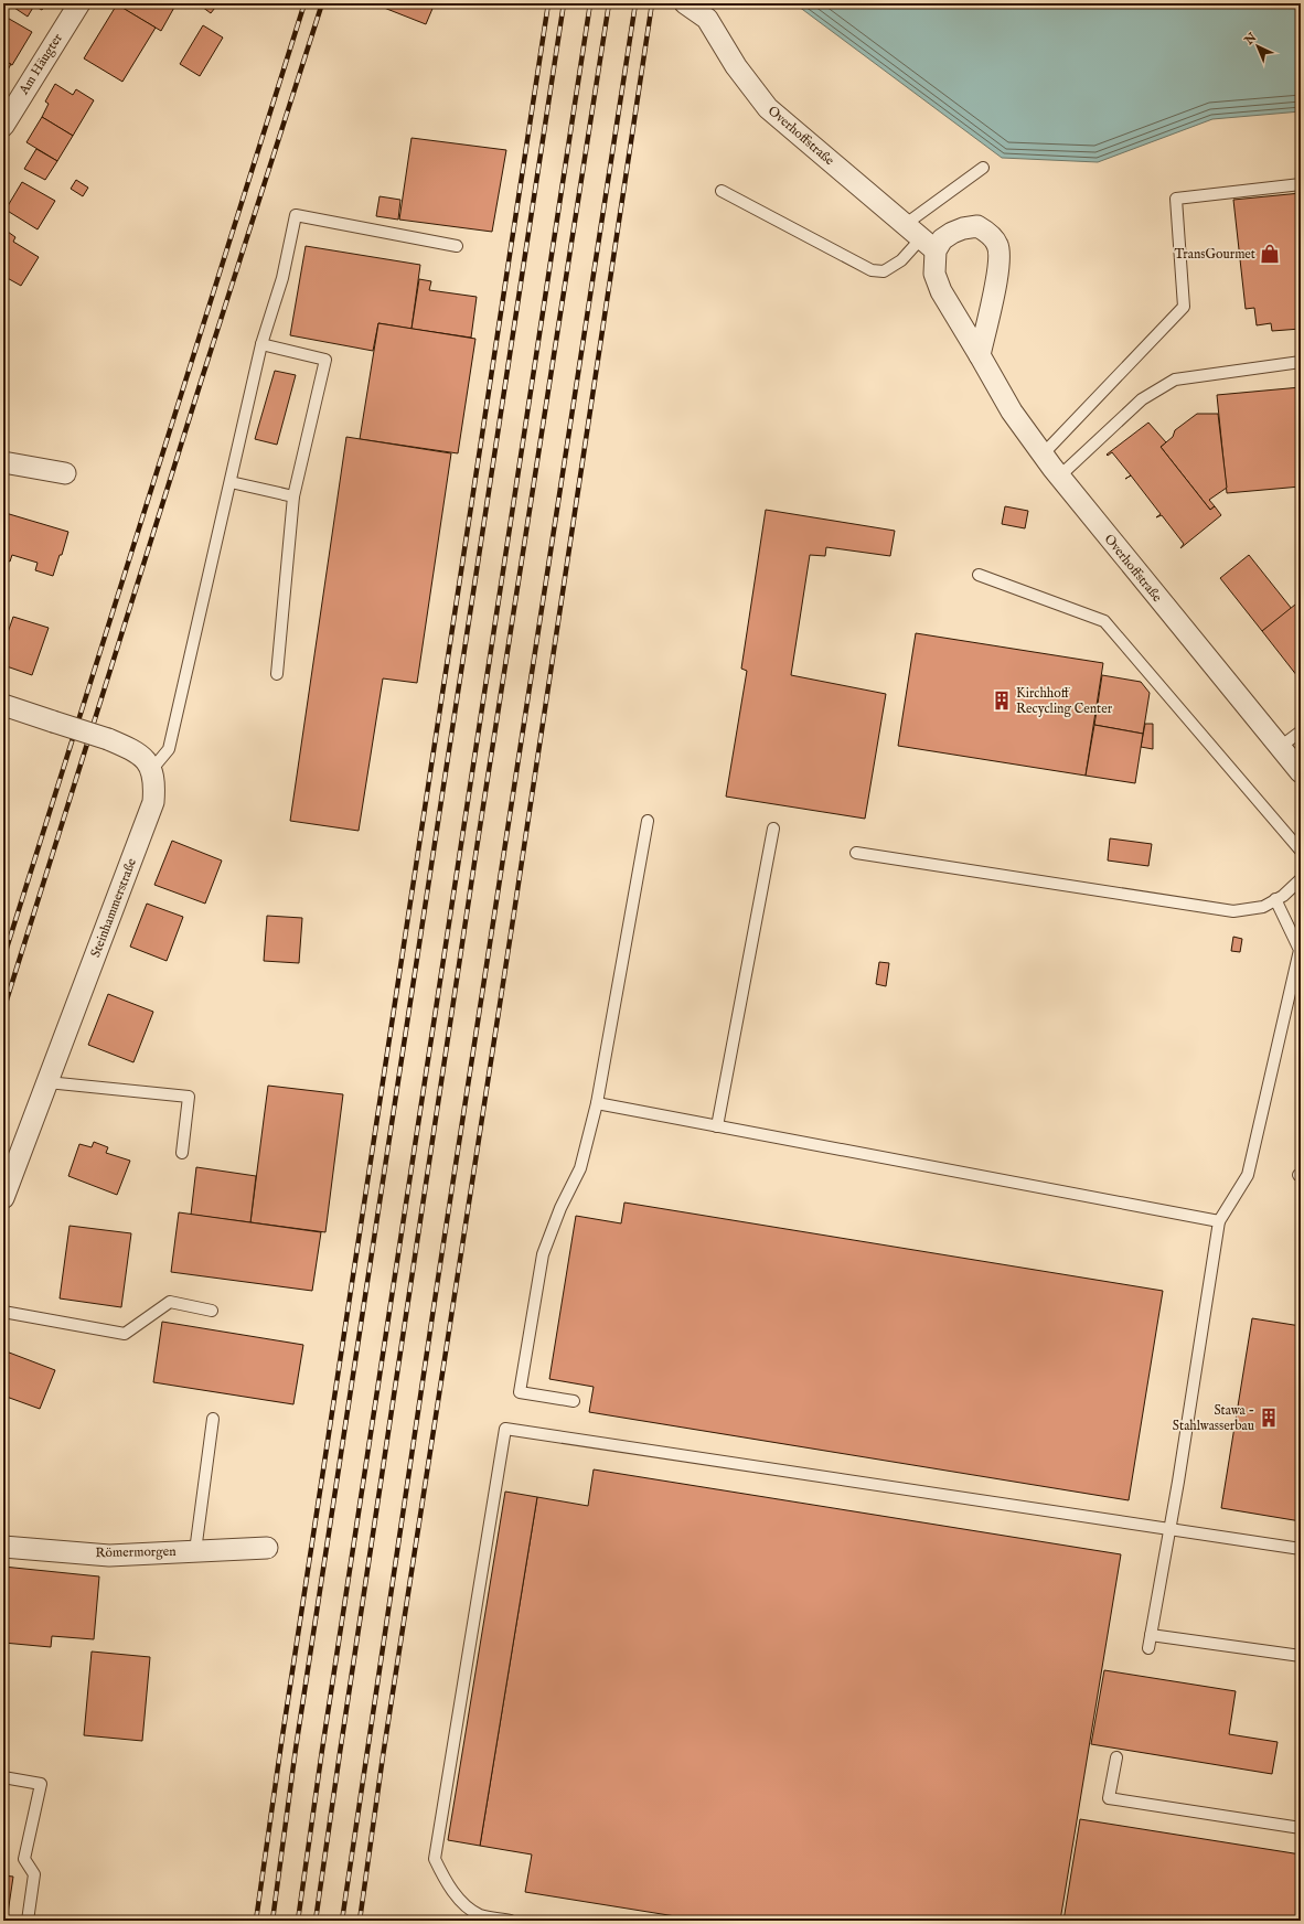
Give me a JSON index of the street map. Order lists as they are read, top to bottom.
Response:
{
  "streets": {
    "street": [
      "Am Häugter",
      "Overhoffstraße",
      "Steinhammerstraße",
      "Römermorgen"
    ]
  },
  "places": {
    "shop": ["TransGourmet"],
    "building": ["Kirchhoff Recycling Center", "Stawa - Stahlwasserbau"]
  },
  "north": "top left"
}
